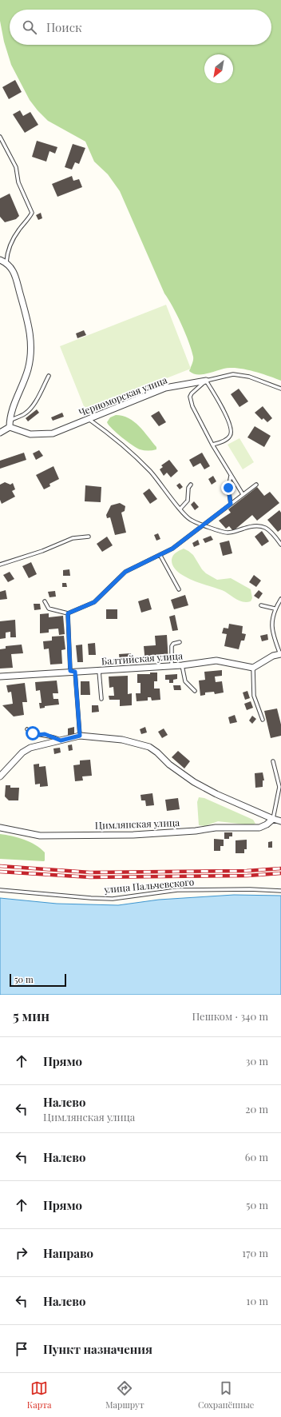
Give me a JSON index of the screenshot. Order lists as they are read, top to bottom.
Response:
{
  "streets": {
    "street": ["Черноморская улица", "Балтийская улица", "Цимлянская улица"],
    "lane": ["улица Пальчевского"]
  },
  "scale_bar": "50 m",
  "north": "bottom left",
  "page": {
    "search": "Поиск",
    "scale": "50 m",
    "heading": ["5 мин", "Пешком · 340 m"],
    "list": [
      ["Прямо", "30 m"],
      ["Налево", "Цимлянская улица", "20 m"],
      ["Налево", "60 m"],
      ["Прямо", "50 m"],
      ["Направо", "170 m"],
      ["Налево", "10 m"],
      "Пункт назначения"
    ],
    "nav": ["Карта", "Маршрут", "Сохранённые"]
  }
}
